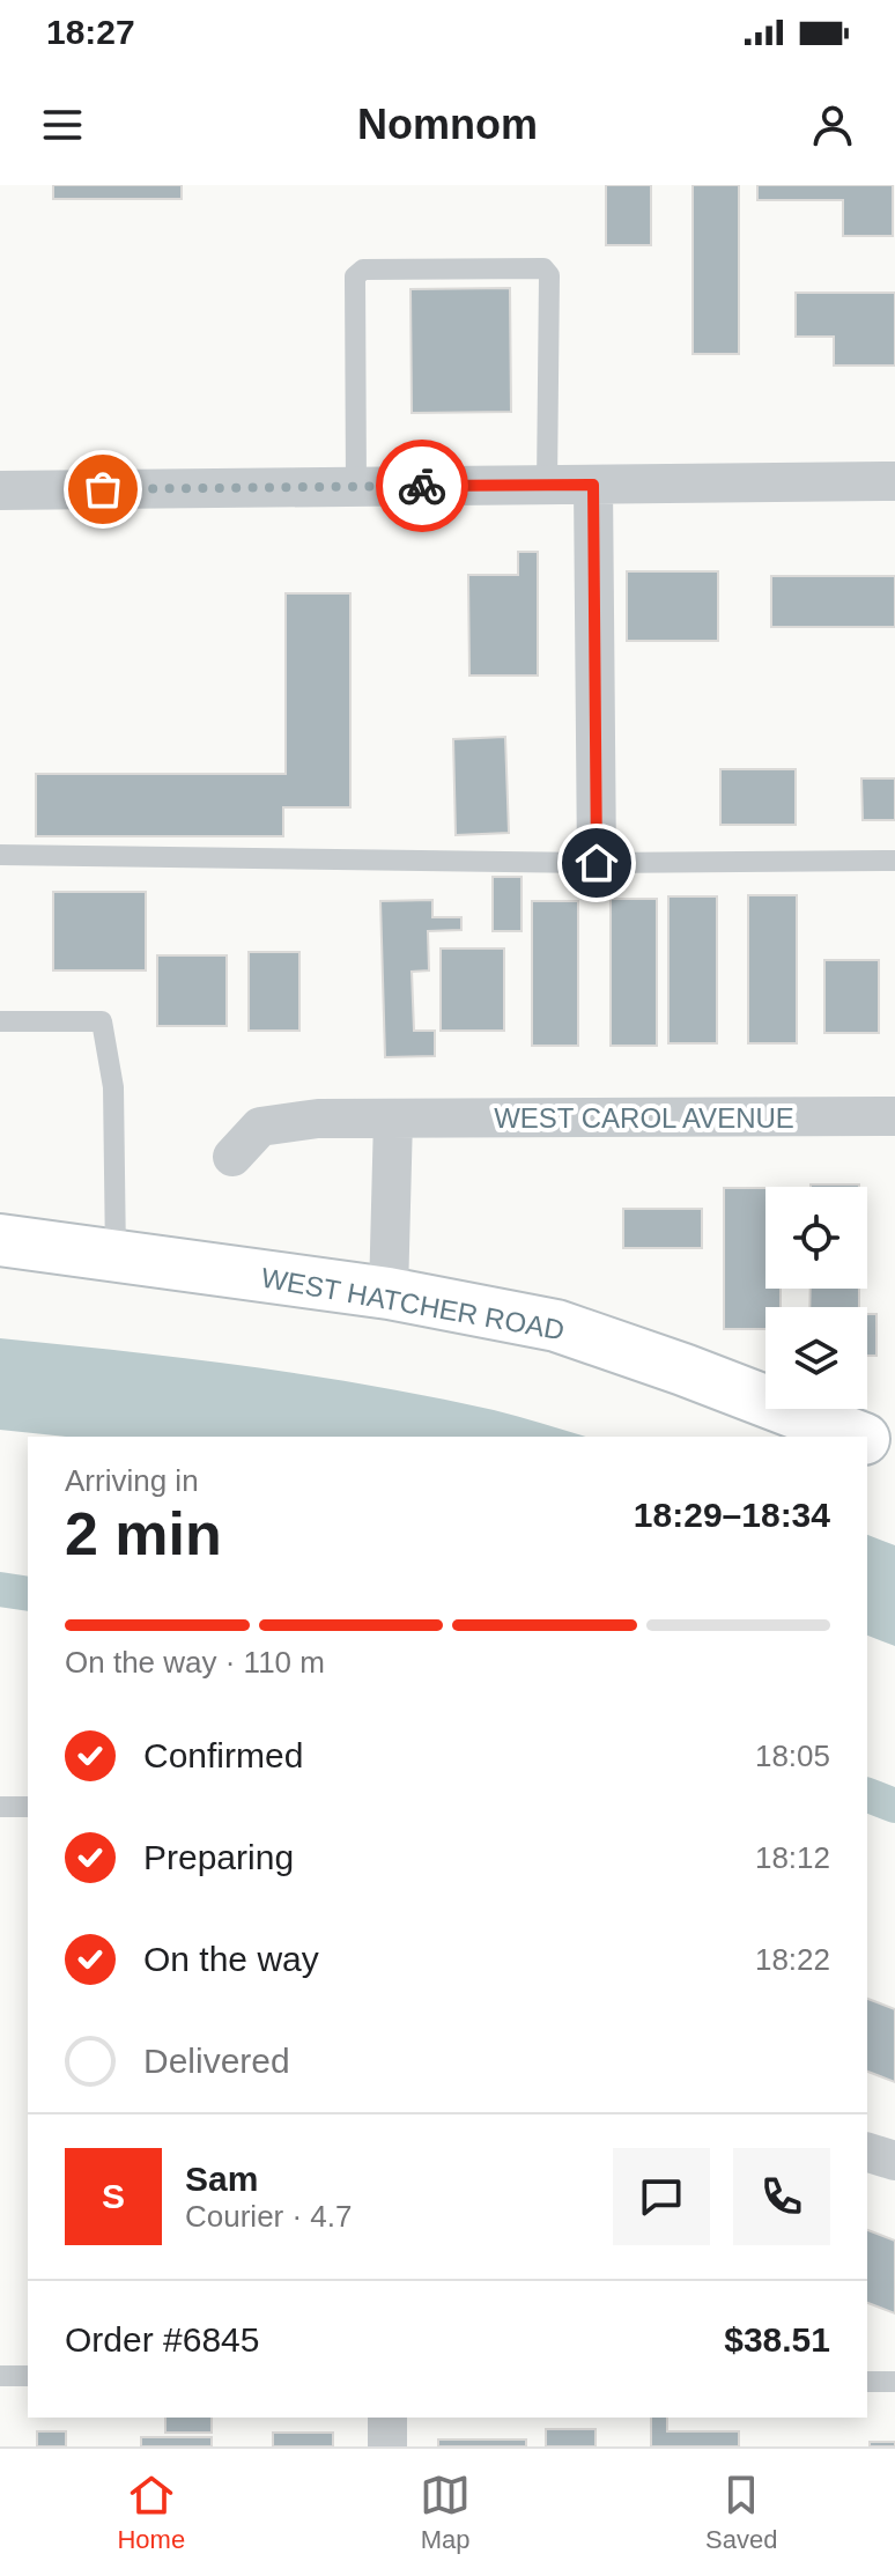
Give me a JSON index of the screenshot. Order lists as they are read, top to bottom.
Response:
{
  "streets": {
    "street": ["WEST CAROL AVENUE", "WEST HATCHER ROAD"]
  },
  "page": {
    "status": "18:27",
    "header": "Nomnom",
    "heading": ["2 min", "Arriving in", "18:29–18:34"],
    "panel": [
      "Sam",
      "Courier · 4.7",
      "Order #6845",
      "$38.51"
    ],
    "bar": "On the way · 110 m",
    "list": [
      ["Confirmed", "18:05"],
      ["Preparing", "18:12"],
      ["On the way", "18:22"],
      "Delivered"
    ],
    "round": "S",
    "tabs": ["Home", "Map", "Saved"]
  }
}
